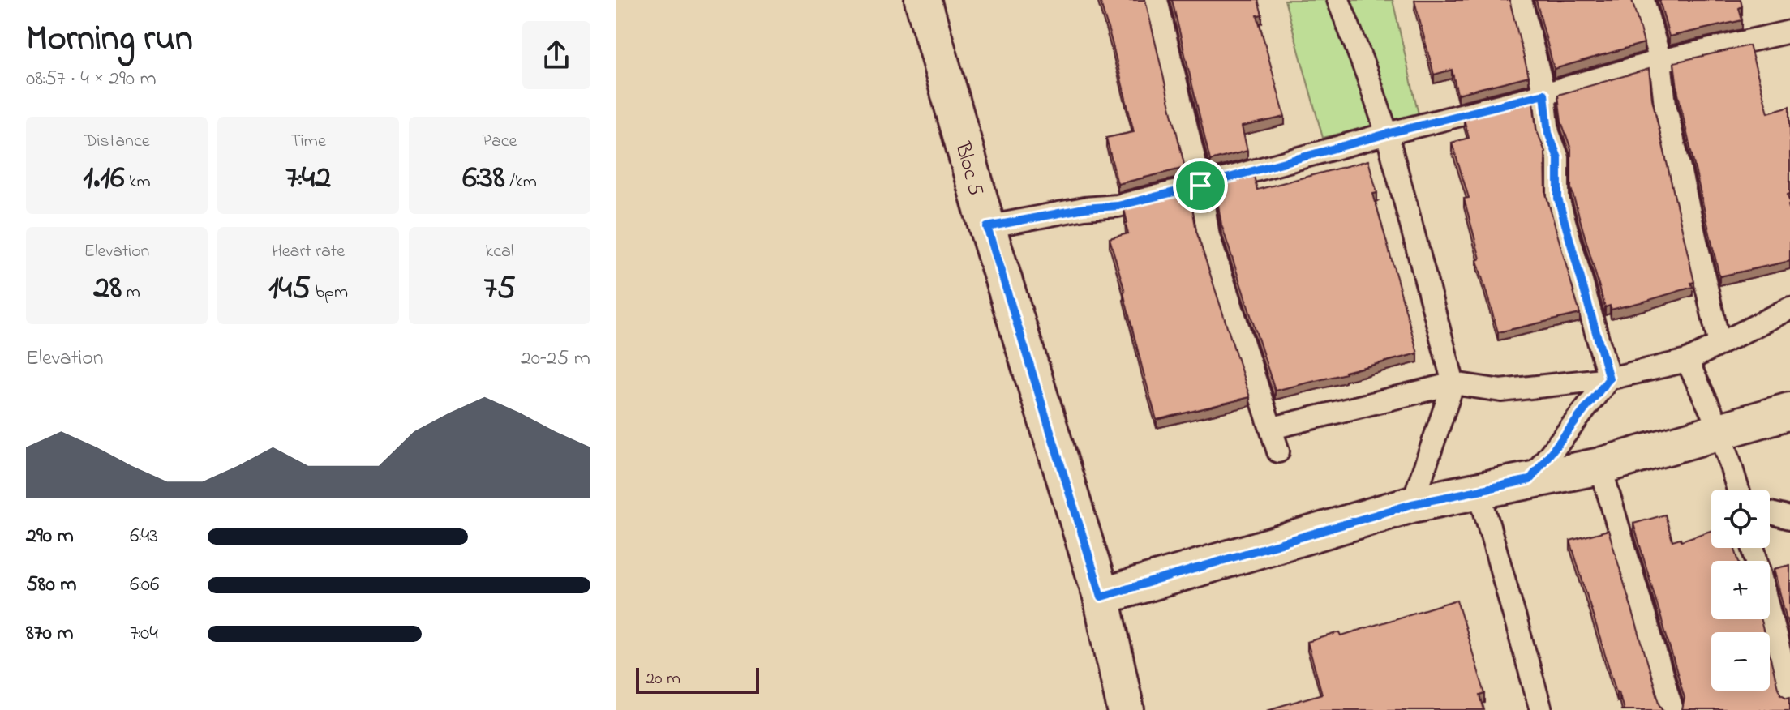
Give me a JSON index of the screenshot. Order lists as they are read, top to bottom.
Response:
{
  "streets": {
    "street": ["Bloc 5"]
  },
  "scale_bar": "20 m",
  "page": {
    "heading": ["Morning run", "08:57 · 4 × 290 m"],
    "stats": [
      ["Distance", "1.16 km"],
      ["Time", "7:42"],
      ["Pace", "6:38 /km"],
      ["Elevation", "28 m"],
      ["Heart rate", "145 bpm"],
      ["kcal", "75"]
    ],
    "chart": ["Elevation", "20–25 m"],
    "map_buttons": ["+", "−"],
    "list": [
      {
        "name": "290 m",
        "note": "6:43"
      },
      {
        "name": "580 m",
        "note": "6:06"
      },
      {
        "name": "870 m",
        "note": "7:04"
      }
    ],
    "scale": "20 m"
  }
}
